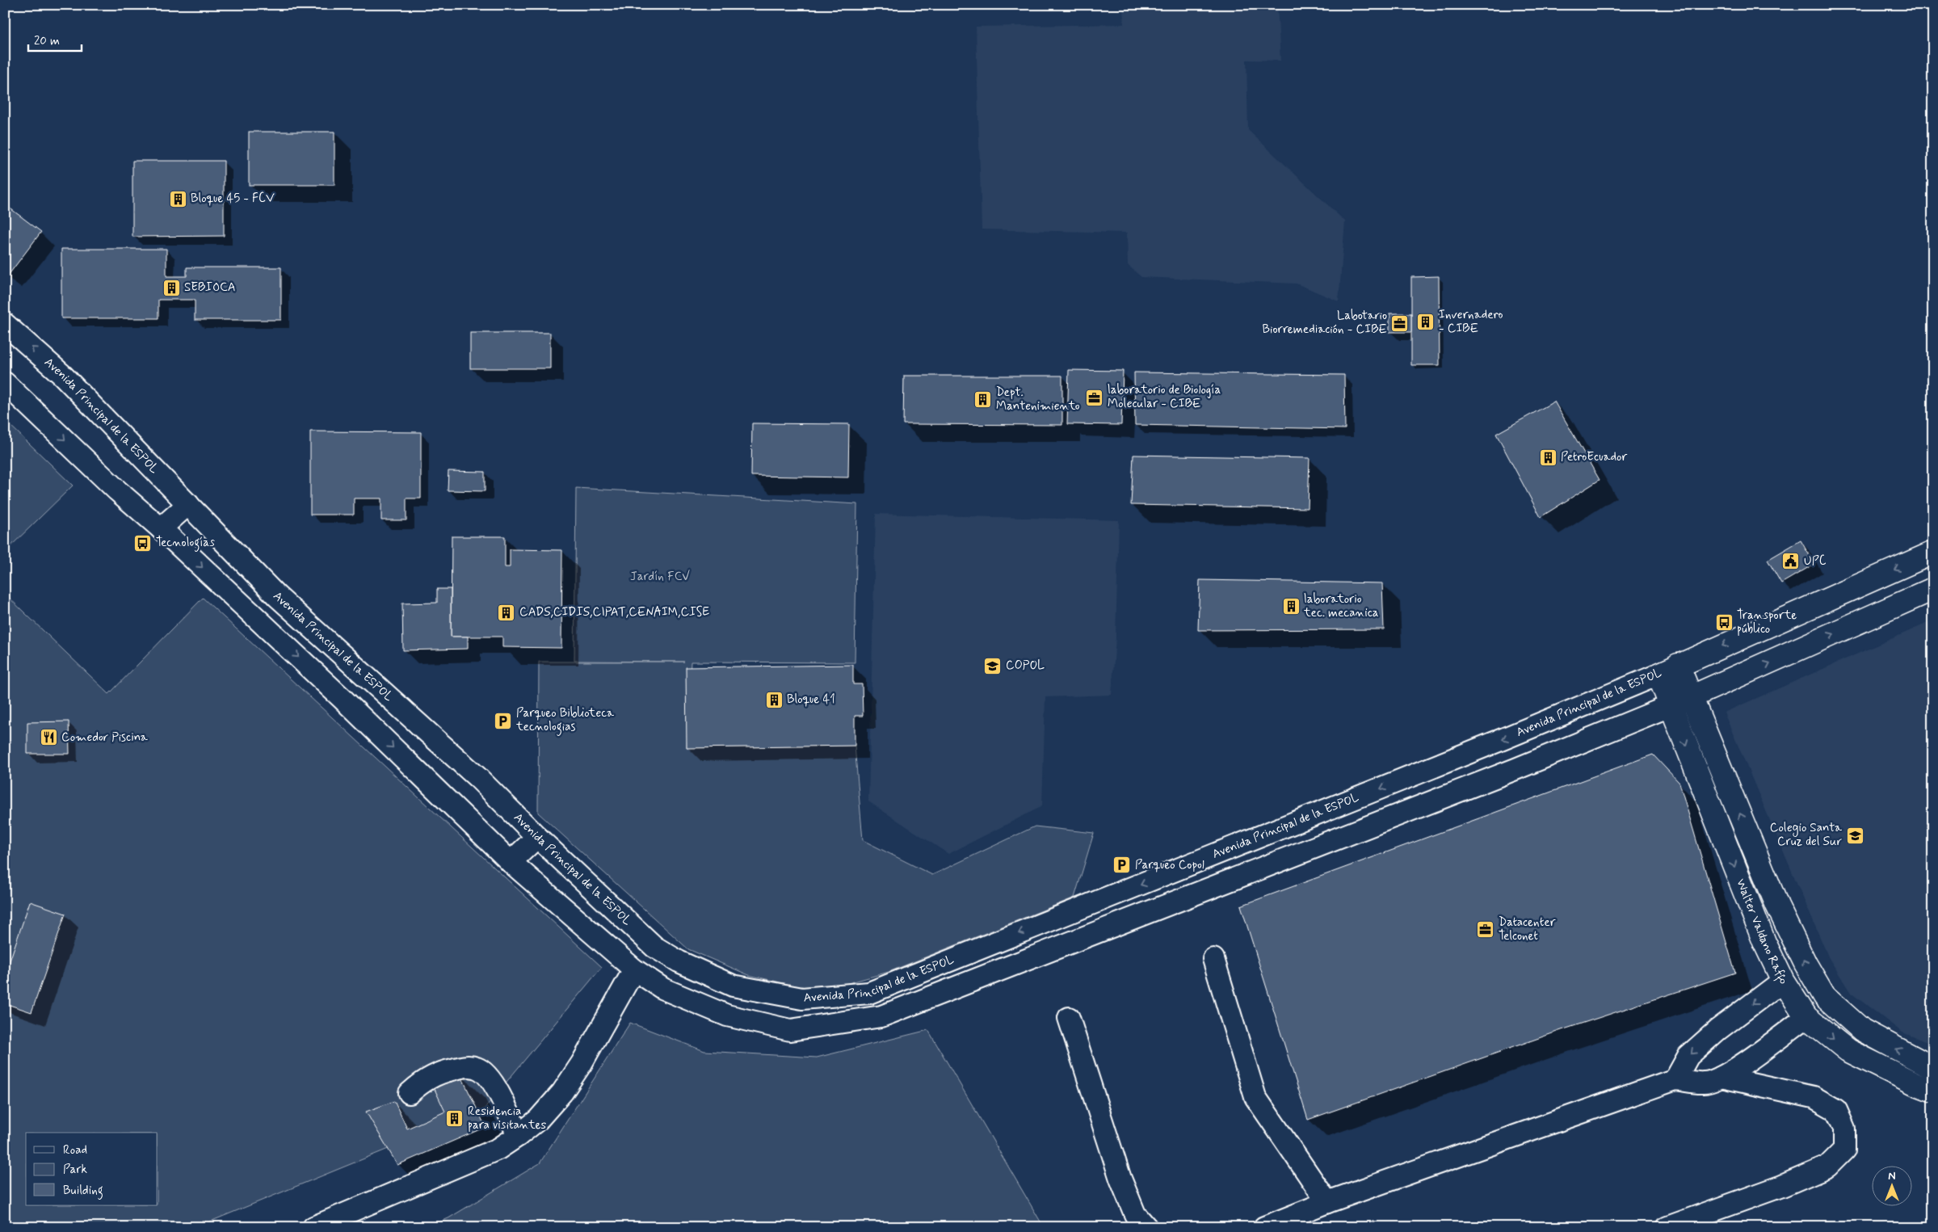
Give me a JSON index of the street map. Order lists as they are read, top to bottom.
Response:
{
  "streets": {
    "main road": ["Avenida Principal de la ESPOL", "Walter Valdano Raffo"]
  },
  "crossings": [
    ["Avenida Principal de la ESPOL", "Walter Valdano Raffo"]
  ],
  "parks": ["Jardín FCV"],
  "places": {
    "building": [
      "Bloque 45 - FCV",
      "SEBIOCA",
      "Invernadero - CIBE",
      "Dept. Mantenimiento",
      "PetroEcuador",
      "laboratorio tec. mecanica",
      "CADS,CIDIS,CIPAT,CENAIM,CISE",
      "Bloque 41",
      "Residencia para visitantes"
    ],
    "office": ["Labotario Biorremediación - CIBE", "laboratorio de Biología Molecular - CIBE", "Datacenter Telconet"],
    "bus stop": ["Tecnologías", "Transporte público"],
    "public building": ["UPC"],
    "school or university": ["COPOL", "Colegio Santa Cruz del Sur"],
    "parking": ["Parqueo Biblioteca tecnologias", "Parqueo Copol"],
    "restaurant": ["Comedor Piscina"]
  },
  "legend": ["Road", "Park", "Building"],
  "scale_bar": "20 m",
  "north": "top"
}
